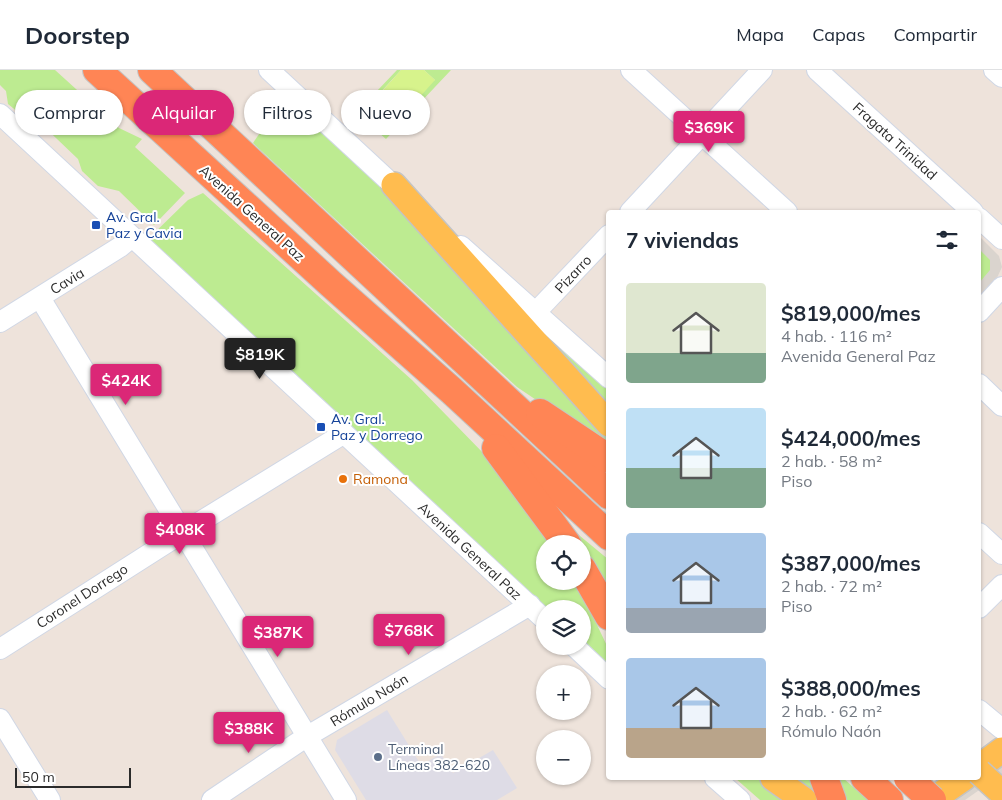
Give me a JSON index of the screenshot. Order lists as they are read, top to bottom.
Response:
{
  "streets": {
    "highway": ["Avenida General Paz"],
    "street": [
      "Fragata Trinidad",
      "Pizarro",
      "Cavia",
      "Coronel Dorrego",
      "Rómulo Naón"
    ]
  },
  "crossings": [
    ["Avenida General Paz", "Cavia"],
    ["Avenida General Paz", "Coronel Dorrego"],
    ["Avenida General Paz", "Rómulo Naón"]
  ],
  "places": {
    "transit": ["Av. Gral. Paz y Cavia", "Av. Gral. Paz y Dorrego"],
    "other": ["Ramona", "Terminal Líneas 382-620"]
  },
  "scale_bar": "50 m",
  "page": {
    "header": "Doorstep",
    "nav": ["Mapa", "Capas", "Compartir"],
    "chip": [
      "Comprar",
      "Alquilar",
      "Filtros",
      "Nuevo"
    ],
    "price": [
      "$369K",
      "$819K",
      "$424K",
      "$408K",
      "$768K",
      "$387K",
      "$388K"
    ],
    "heading": "7 viviendas",
    "list": [
      {
        "name": "$819,000/mes",
        "note": "4 hab. · 116 m² · Avenida General Paz"
      },
      {
        "name": "$424,000/mes",
        "note": "2 hab. · 58 m² · Piso"
      },
      {
        "name": "$387,000/mes",
        "note": "2 hab. · 72 m² · Piso"
      },
      {
        "name": "$388,000/mes",
        "note": "2 hab. · 62 m² · Rómulo Naón"
      }
    ],
    "map_buttons": ["+", "−"],
    "scale": "50 m"
  }
}
